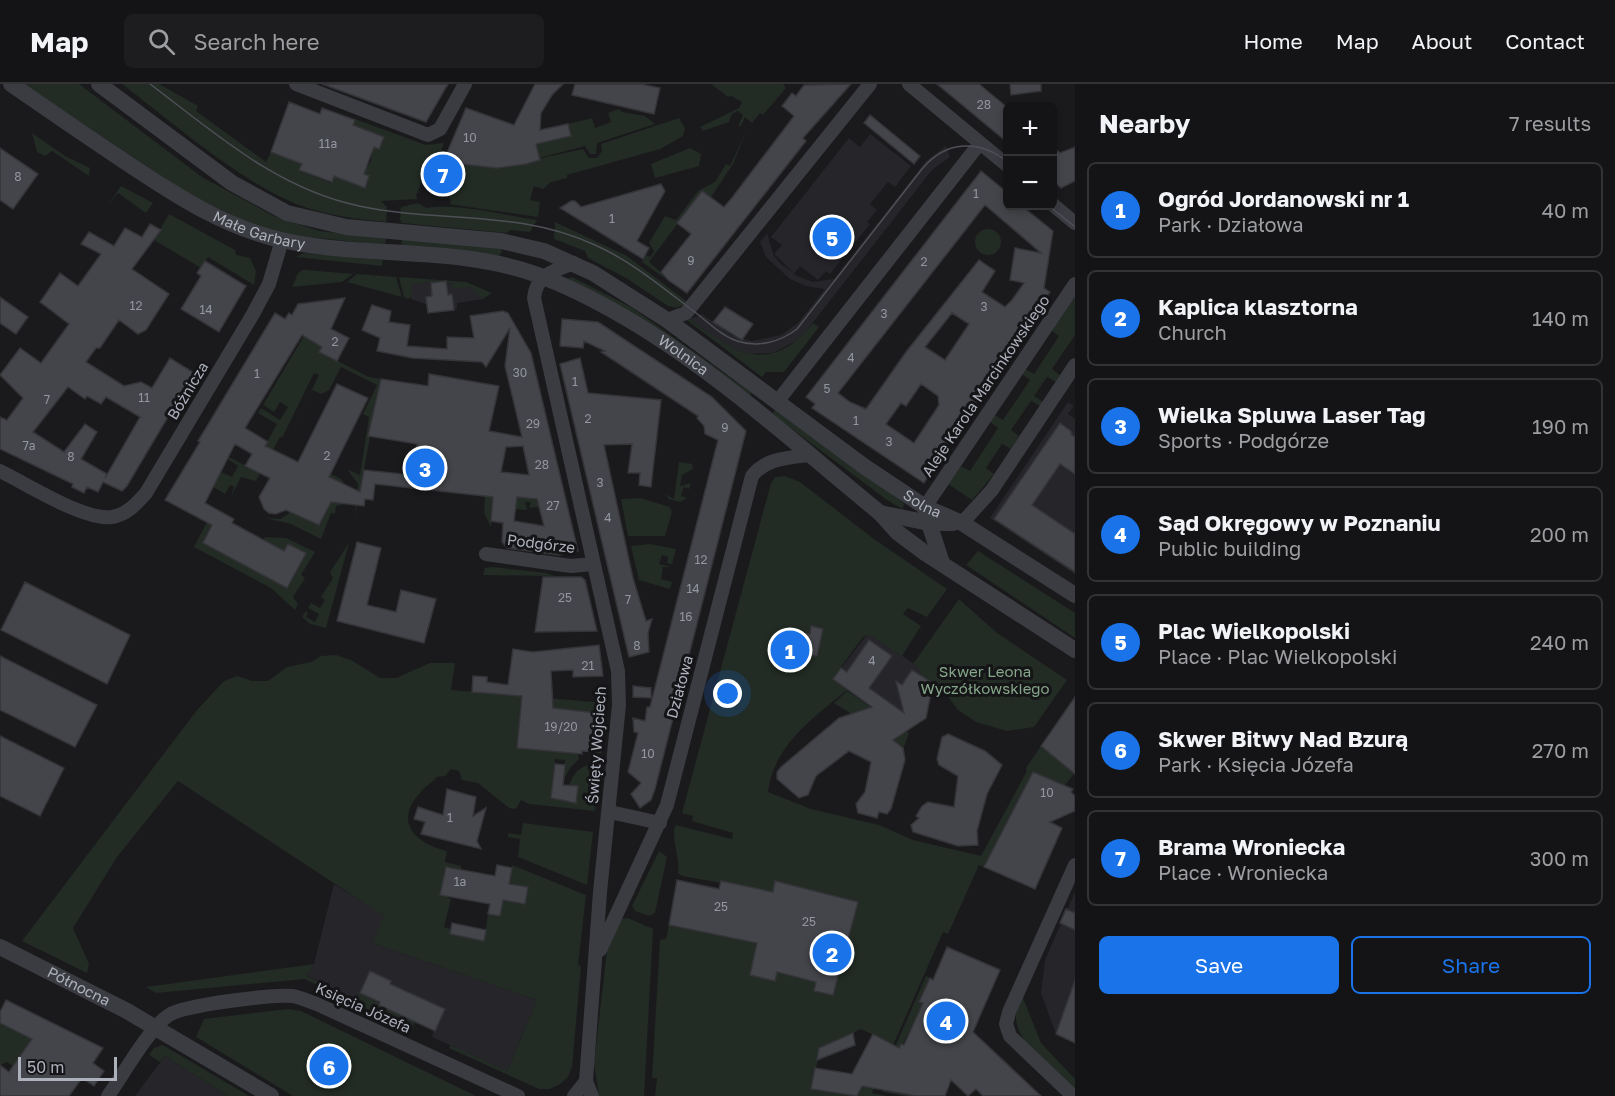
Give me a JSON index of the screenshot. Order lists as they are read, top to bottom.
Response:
{
  "streets": {
    "street": [
      "Małe Garbary",
      "Wolnica",
      "Aleje Karola Marcinkowskiego",
      "Bóżnicza",
      "Solna",
      "Podgórze",
      "Działowa",
      "Święty Wojciech",
      "Północna",
      "Księcia Józefa"
    ]
  },
  "crossings": [
    ["Małe Garbary", "Wolnica"],
    ["Małe Garbary", "Bóżnicza"],
    ["Małe Garbary", "Święty Wojciech"],
    ["Wolnica", "Solna"],
    ["Wolnica", "Działowa"],
    ["Wolnica", "Święty Wojciech"],
    ["Aleje Karola Marcinkowskiego", "Solna"],
    ["Podgórze", "Święty Wojciech"],
    ["Działowa", "Święty Wojciech"],
    ["Północna", "Księcia Józefa"]
  ],
  "parks": ["Skwer Leona Wyczółkowskiego"],
  "house_numbers": [
    "28",
    "10",
    "11a",
    "8",
    "1",
    "1",
    "9",
    "2",
    "12",
    "3",
    "14",
    "3",
    "2",
    "4",
    "30",
    "1",
    "1",
    "5",
    "11",
    "7",
    "2",
    "1",
    "29",
    "9",
    "3",
    "7a",
    "2",
    "8",
    "28",
    "3",
    "27",
    "4",
    "12",
    "14",
    "25",
    "7",
    "16",
    "8",
    "4",
    "21",
    "19/20",
    "10",
    "10",
    "1",
    "1a",
    "25",
    "25"
  ],
  "scale_bar": "50 m",
  "page": {
    "header": "Map",
    "search": "Search here",
    "nav": [
      "Home",
      "Map",
      "About",
      "Contact"
    ],
    "heading": ["Nearby", "7 results"],
    "map_buttons": ["+", "−"],
    "pins": [
      "7",
      "5",
      "3",
      "1",
      "2",
      "4",
      "6"
    ],
    "list": [
      {
        "mark": "1",
        "name": "Ogród Jordanowski nr 1",
        "note": "Park · Działowa",
        "value": "40 m"
      },
      {
        "mark": "2",
        "name": "Kaplica klasztorna",
        "note": "Church",
        "value": "140 m"
      },
      {
        "mark": "3",
        "name": "Wielka Spluwa Laser Tag",
        "note": "Sports · Podgórze",
        "value": "190 m"
      },
      {
        "mark": "4",
        "name": "Sąd Okręgowy w Poznaniu",
        "note": "Public building",
        "value": "200 m"
      },
      {
        "mark": "5",
        "name": "Plac Wielkopolski",
        "note": "Place · Plac Wielkopolski",
        "value": "240 m"
      },
      {
        "mark": "6",
        "name": "Skwer Bitwy Nad Bzurą",
        "note": "Park · Księcia Józefa",
        "value": "270 m"
      },
      {
        "mark": "7",
        "name": "Brama Wroniecka",
        "note": "Place · Wroniecka",
        "value": "300 m"
      }
    ],
    "buttons": ["Save", "Share"],
    "scale": "50 m"
  }
}
